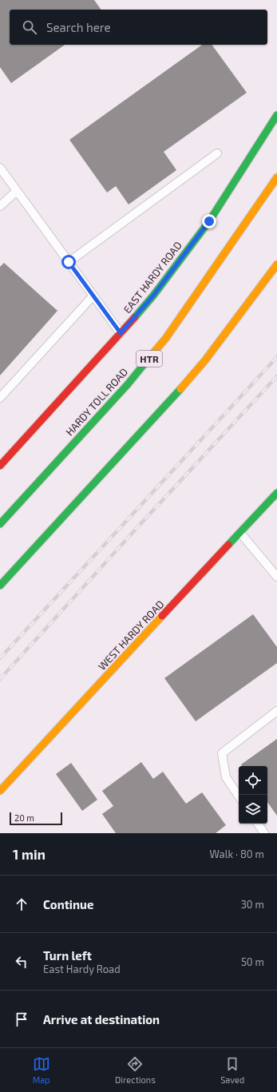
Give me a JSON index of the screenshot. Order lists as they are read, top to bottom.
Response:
{
  "streets": {
    "main road": [
      "EAST HARDY ROAD",
      "HTR",
      "HARDY TOLL ROAD",
      "WEST HARDY ROAD"
    ]
  },
  "scale_bar": "20 m",
  "page": {
    "search": "Search here",
    "scale": "20 m",
    "heading": ["1 min", "Walk · 80 m"],
    "list": [
      ["Continue", "30 m"],
      ["Turn left", "East Hardy Road", "50 m"],
      "Arrive at destination"
    ],
    "nav": ["Map", "Directions", "Saved"]
  }
}
